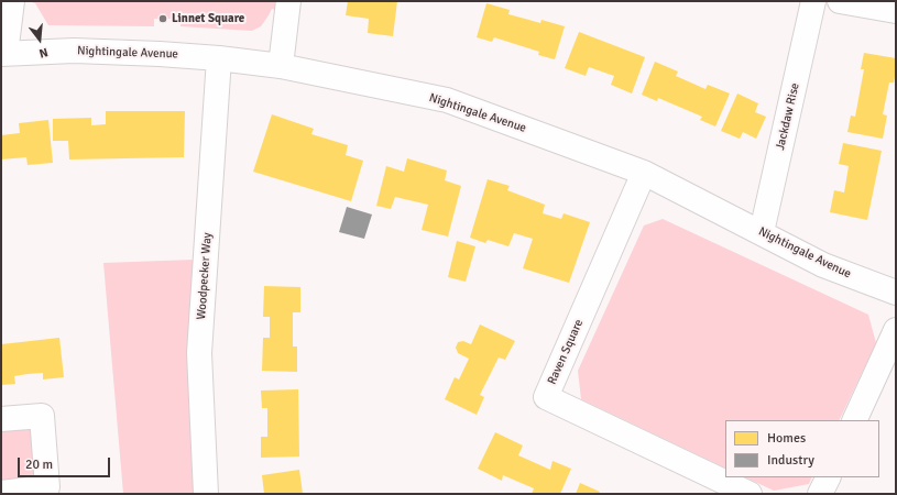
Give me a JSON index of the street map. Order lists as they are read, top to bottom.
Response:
{
  "streets": {
    "street": [
      "Nightingale Avenue",
      "Jackdaw Rise",
      "Woodpecker Way",
      "Raven Square"
    ]
  },
  "crossings": [
    ["Nightingale Avenue", "Jackdaw Rise"],
    ["Nightingale Avenue", "Woodpecker Way"],
    ["Nightingale Avenue", "Raven Square"]
  ],
  "places": ["Linnet Square"],
  "legend": ["Homes", "Industry"],
  "scale_bar": "20 m",
  "north": "bottom"
}
